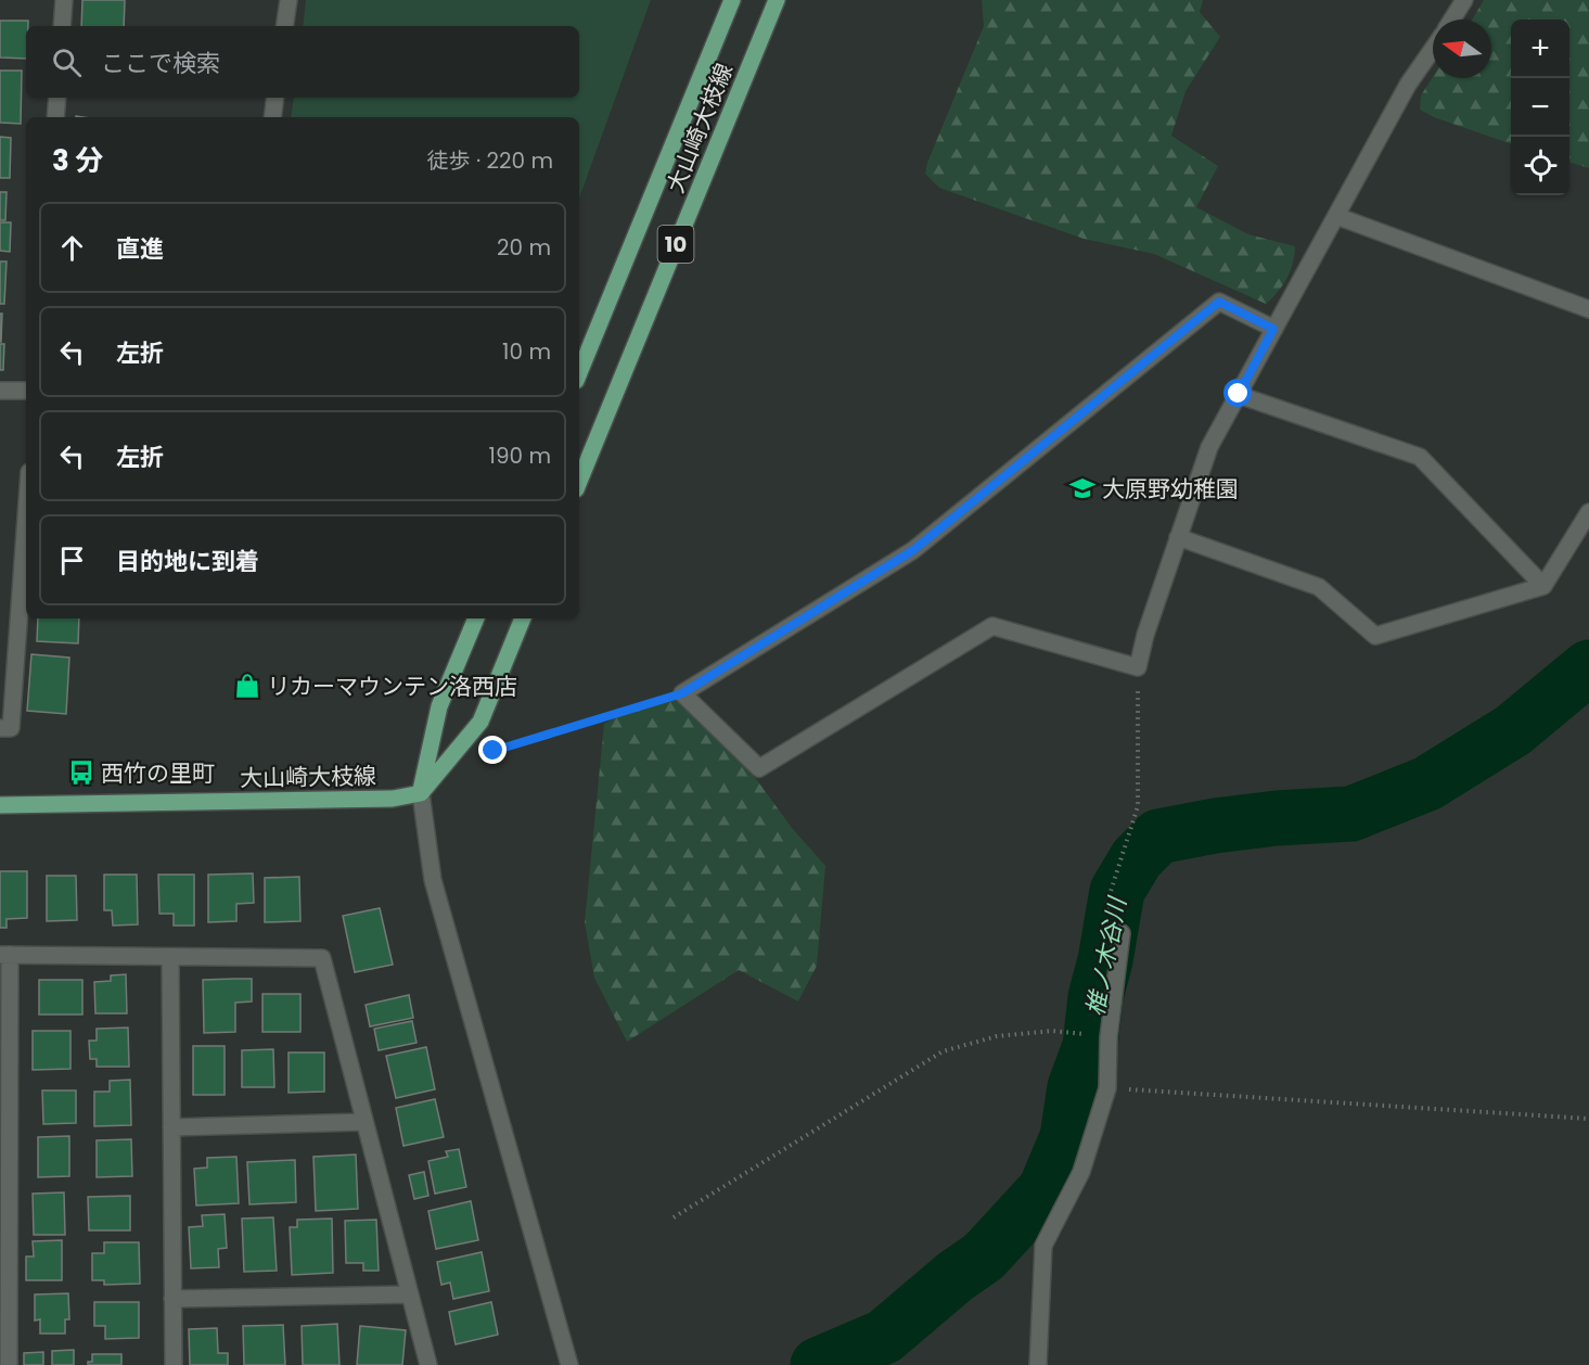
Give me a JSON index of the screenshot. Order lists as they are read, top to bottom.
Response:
{
  "streets": {
    "main road": ["大山崎大枝線", "10"]
  },
  "water": ["椎ノ木谷川"],
  "places": {
    "school or university": ["大原野幼稚園"],
    "shop": ["リカーマウンテン洛西店"],
    "bus stop": ["西竹の里町"]
  },
  "north": "left",
  "page": {
    "map_buttons": ["+", "−"],
    "search": "ここで検索",
    "heading": ["3 分", "徒歩 · 220 m"],
    "list": [
      ["直進", "20 m"],
      ["左折", "10 m"],
      ["左折", "190 m"],
      "目的地に到着"
    ]
  }
}
